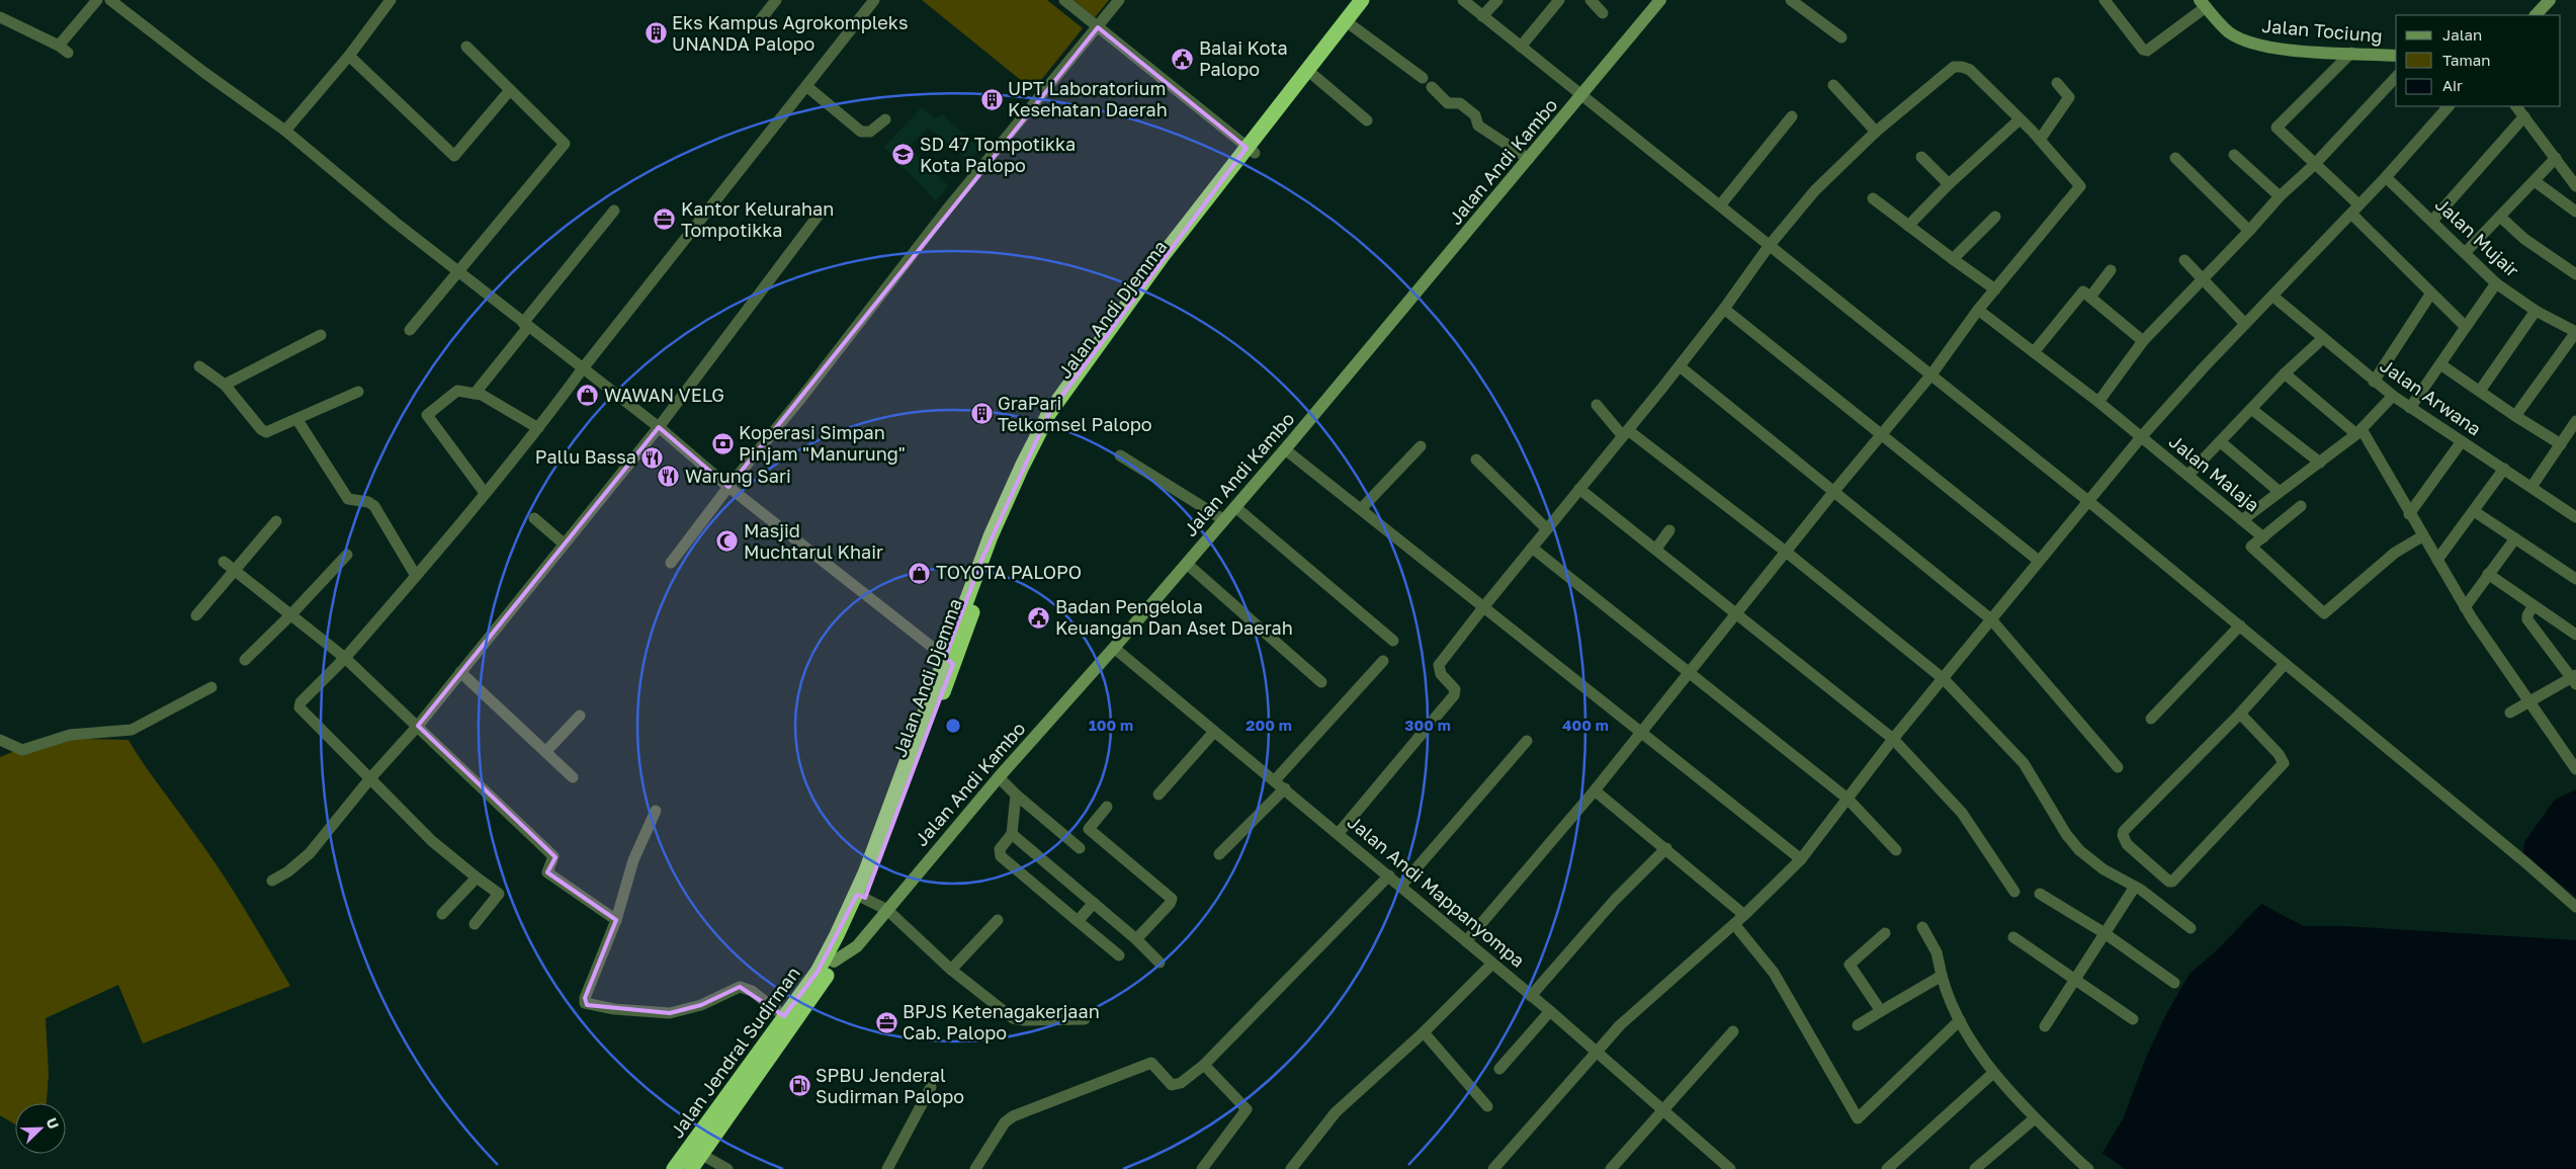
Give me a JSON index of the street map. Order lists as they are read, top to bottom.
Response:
{
  "streets": {
    "highway": ["Jalan Andi Djemma", "Jalan Jendral Sudirman"],
    "street": [
      "Jalan Tociung",
      "Jalan Andi Kambo",
      "Jalan Mujair",
      "Jalan Arwana",
      "Jalan Malaja",
      "Jalan Andi Mappanyompa"
    ]
  },
  "crossings": [
    ["Jalan Andi Kambo", "Jalan Andi Djemma"],
    ["Jalan Andi Kambo", "Jalan Andi Mappanyompa"],
    ["Jalan Andi Kambo", "Jalan Jendral Sudirman"],
    ["Jalan Andi Djemma", "Jalan Jendral Sudirman"]
  ],
  "places": {
    "building": ["Eks Kampus Agrokompleks UNANDA Palopo", "UPT Laboratorium Kesehatan Daerah", "GraPari Telkomsel Palopo"],
    "public building": ["Balai Kota Palopo", "Badan Pengelola Keuangan Dan Aset Daerah"],
    "school or university": ["SD 47 Tompotikka Kota Palopo"],
    "office": ["Kantor Kelurahan Tompotikka", "BPJS Ketenagakerjaan Cab. Palopo"],
    "shop": ["WAWAN VELG", "TOYOTA PALOPO"],
    "bank": ["Koperasi Simpan Pinjam \"Manurung\""],
    "restaurant": ["Pallu Bassa", "Warung Sari"],
    "mosque": ["Masjid Muchtarul Khair"],
    "fuel station": ["SPBU Jenderal Sudirman Palopo"]
  },
  "legend": ["Jalan", "Taman", "Air"],
  "north": "top right",
  "rings": [
    "100 m",
    "200 m",
    "300 m",
    "400 m"
  ]
}
